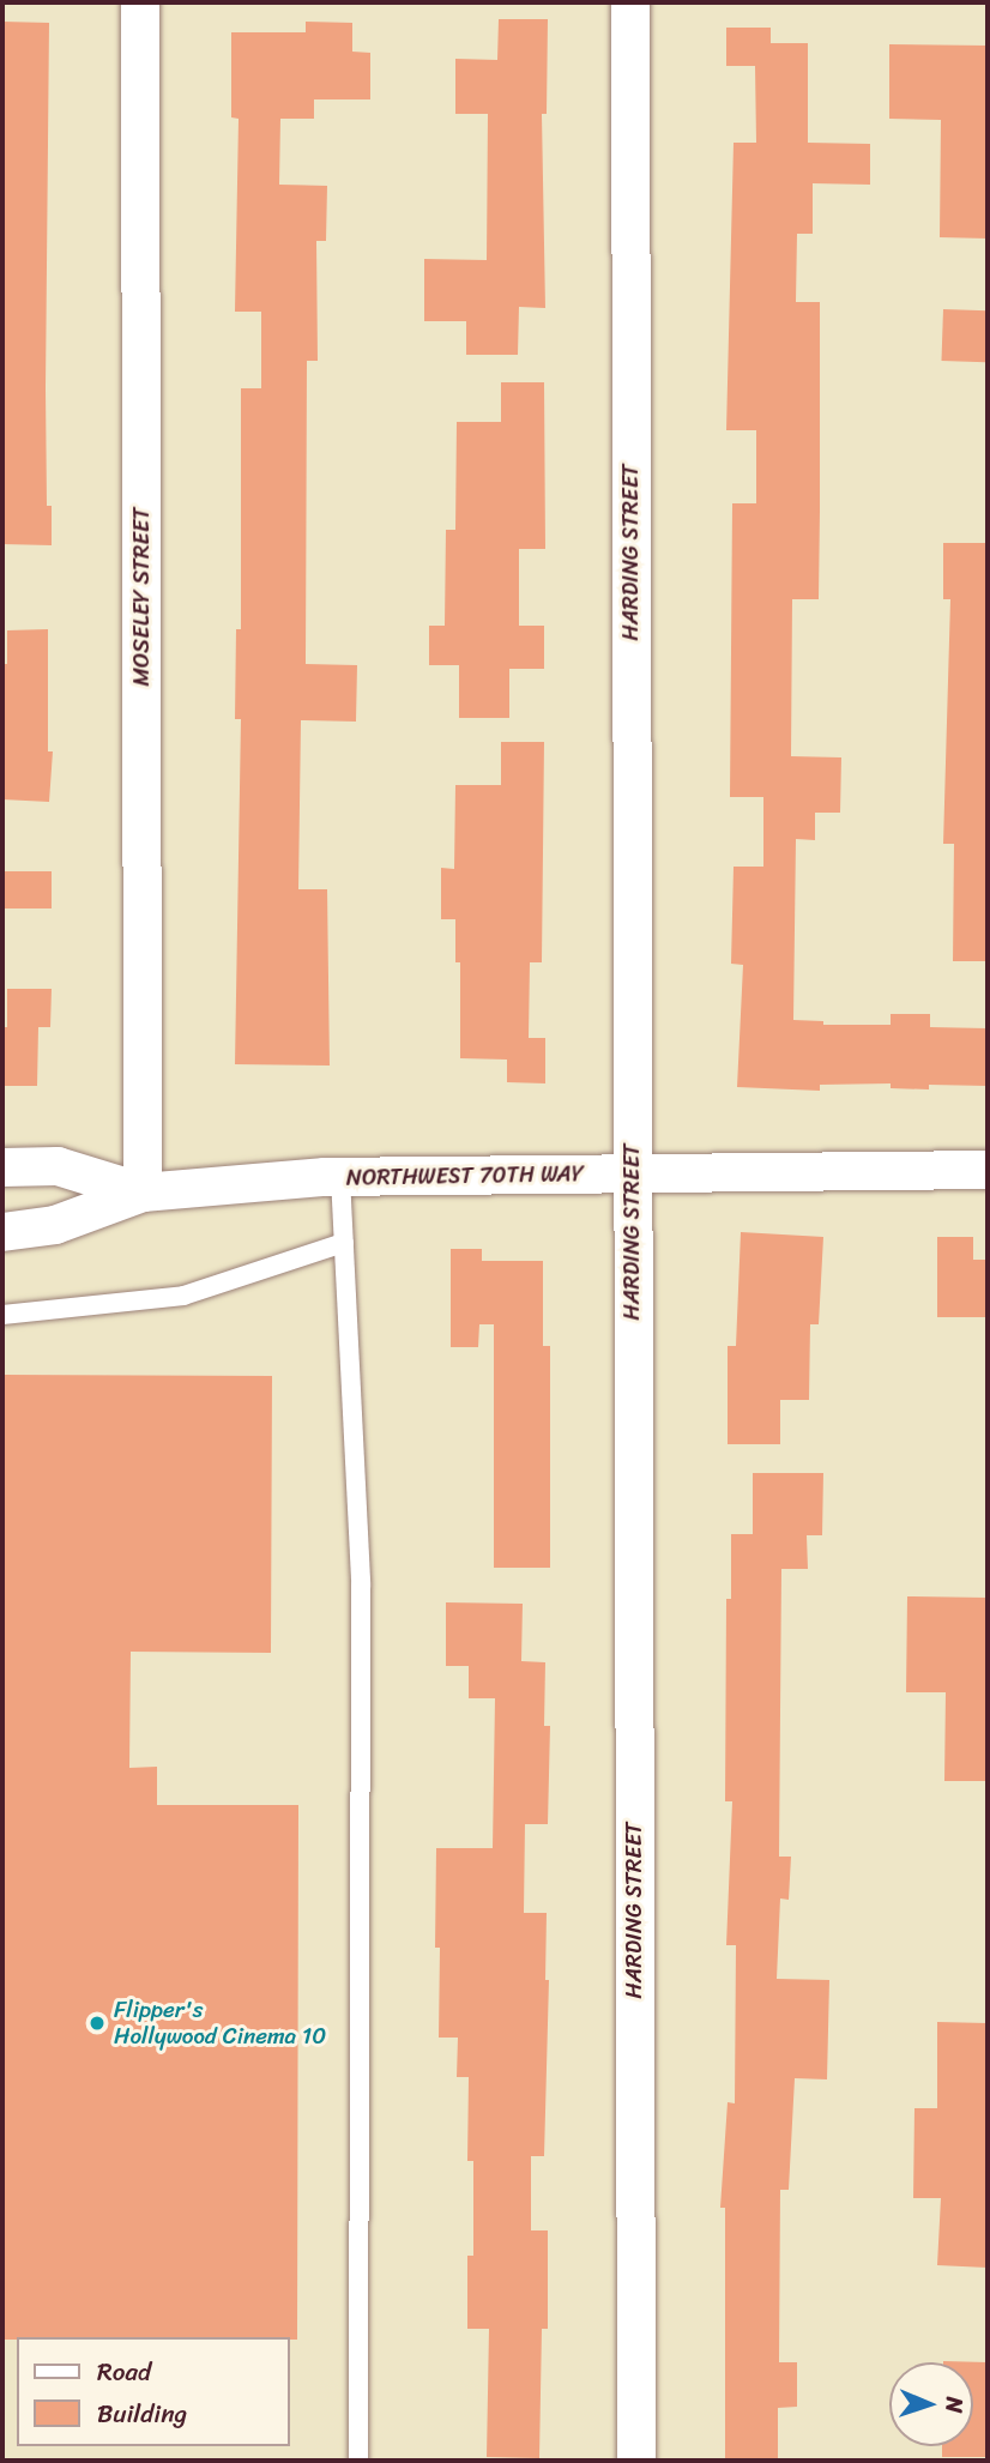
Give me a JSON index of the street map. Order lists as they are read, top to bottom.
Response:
{
  "streets": {
    "street": ["HARDING STREET", "MOSELEY STREET", "NORTHWEST 70TH WAY"]
  },
  "crossings": [
    ["HARDING STREET", "NORTHWEST 70TH WAY"],
    ["MOSELEY STREET", "NORTHWEST 70TH WAY"]
  ],
  "places": ["Flipper's Hollywood Cinema 10"],
  "legend": ["Road", "Building"],
  "north": "right"
}
